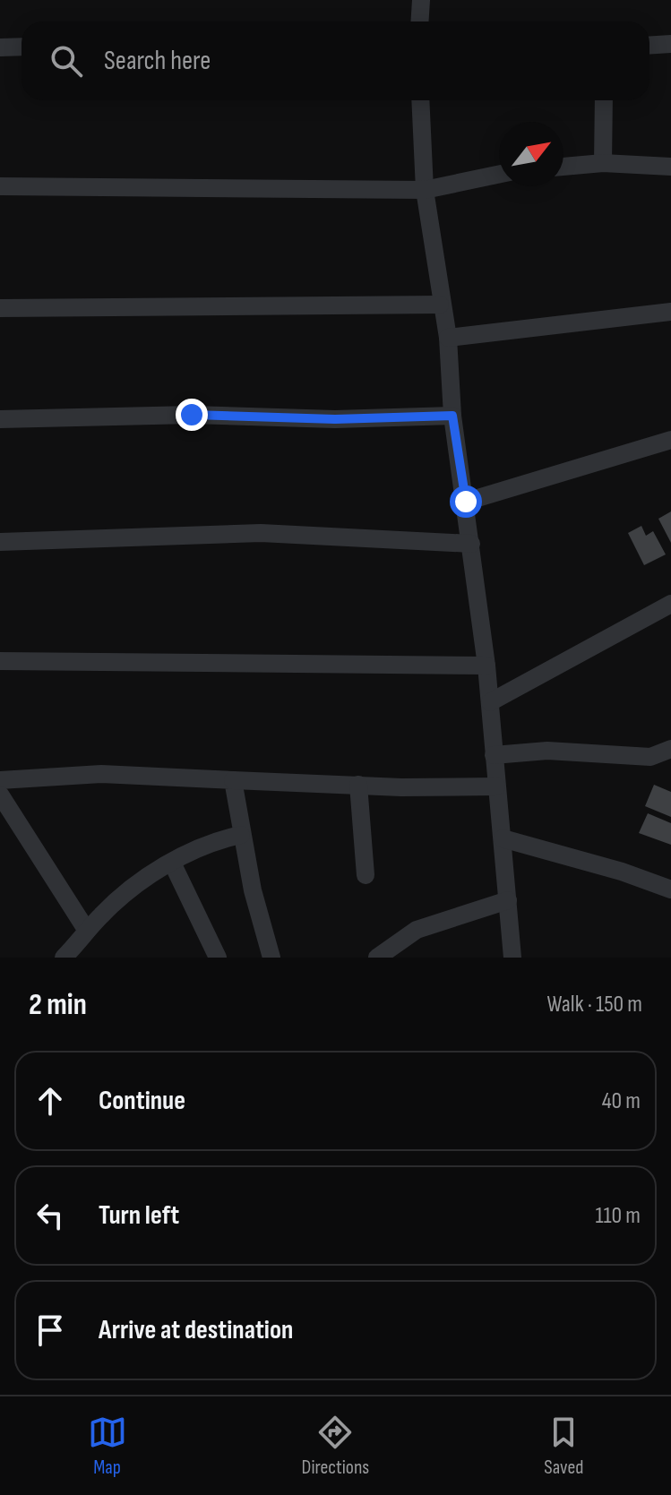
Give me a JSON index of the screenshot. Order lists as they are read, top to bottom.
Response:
{
  "north": "top right",
  "page": {
    "search": "Search here",
    "heading": ["2 min", "Walk · 150 m"],
    "list": [
      ["Continue", "40 m"],
      ["Turn left", "110 m"],
      "Arrive at destination"
    ],
    "nav": ["Map", "Directions", "Saved"]
  }
}
